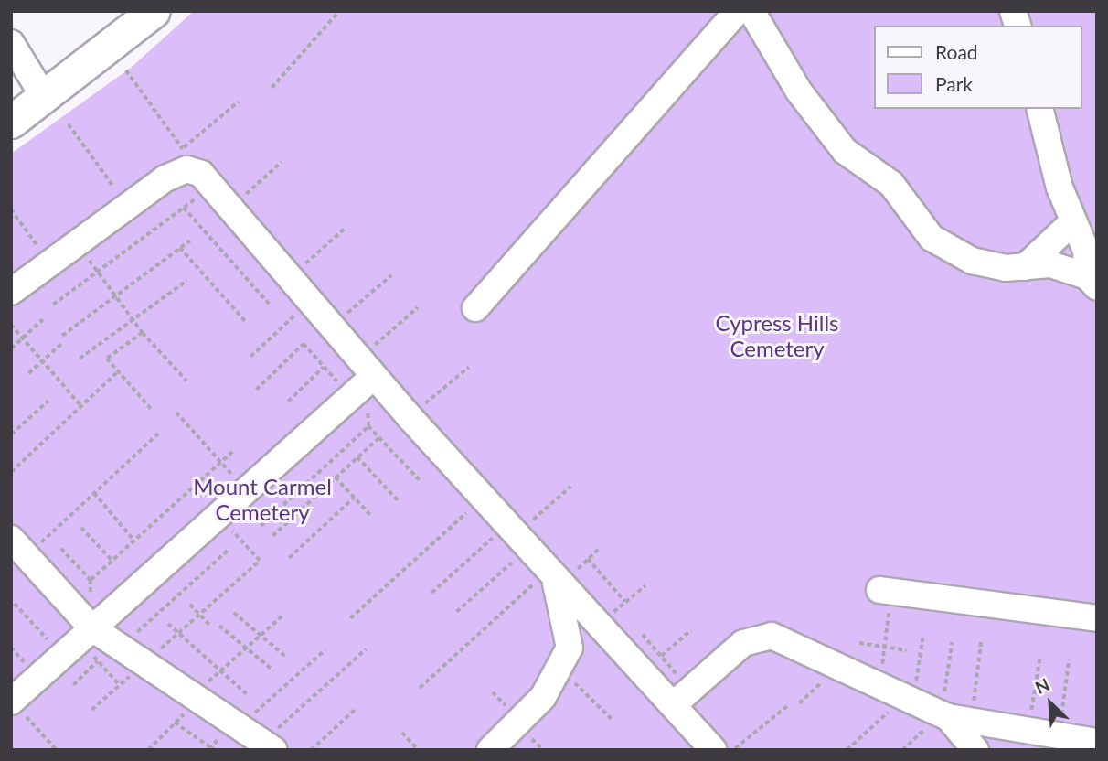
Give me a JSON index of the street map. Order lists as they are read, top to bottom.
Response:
{
  "parks": ["Cypress Hills Cemetery", "Mount Carmel Cemetery"],
  "legend": ["Road", "Park"],
  "north": "top left"
}
